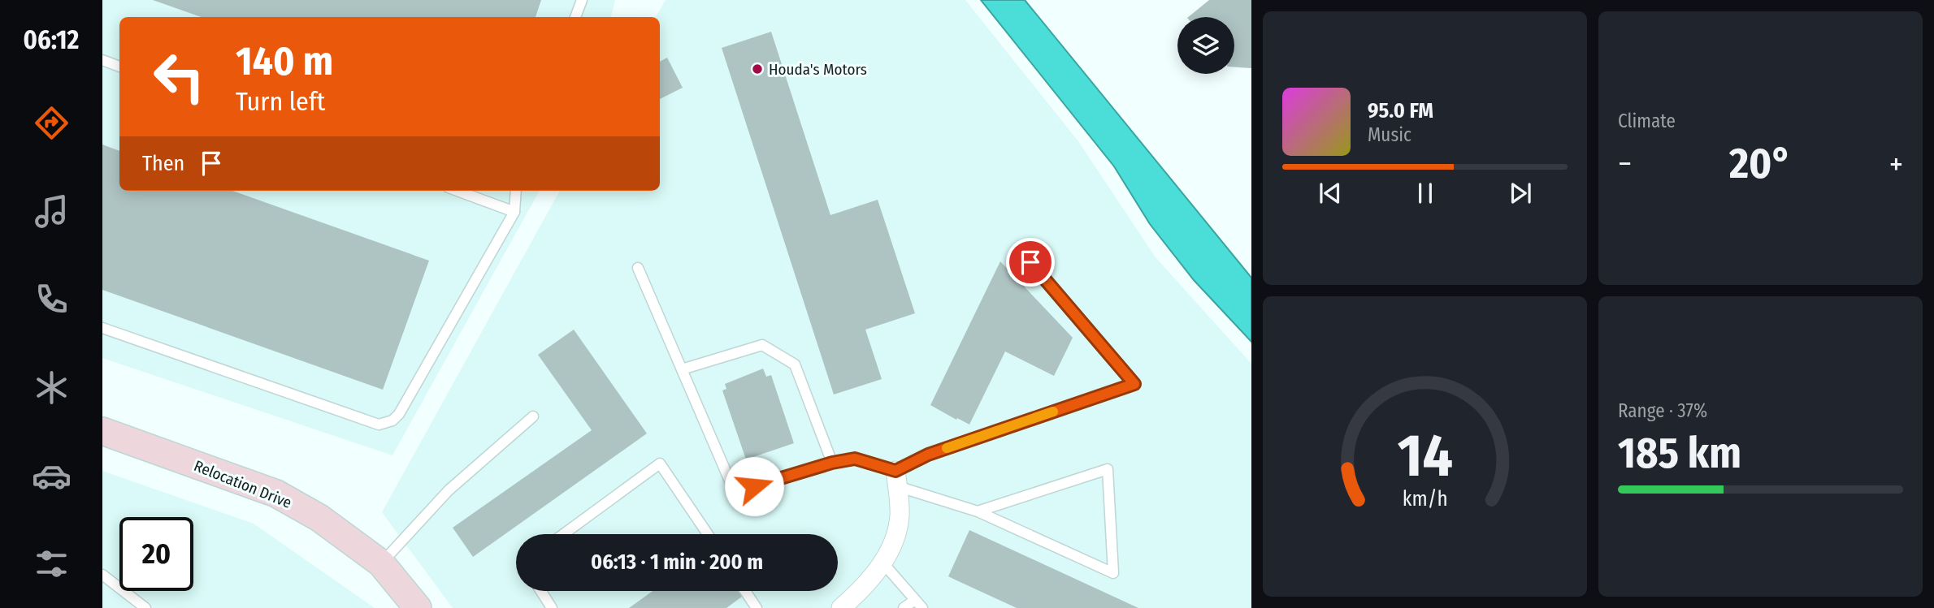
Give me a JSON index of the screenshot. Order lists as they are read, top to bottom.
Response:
{
  "streets": {
    "street": ["Relocation Drive"]
  },
  "places": ["Houda's Motors"],
  "page": {
    "tabs": "06:12",
    "tile": [
      "Climate",
      ["Range · 37%", "185 km"]
    ],
    "turn": ["140 m", "Turn left"],
    "song": ["95.0 FM", "Music"],
    "then": "Then",
    "heat": ["−", "20°", "+"],
    "limit": "20",
    "trip": "06:13 · 1 min · 200 m",
    "gauge": ["14", "km/h"]
  }
}
